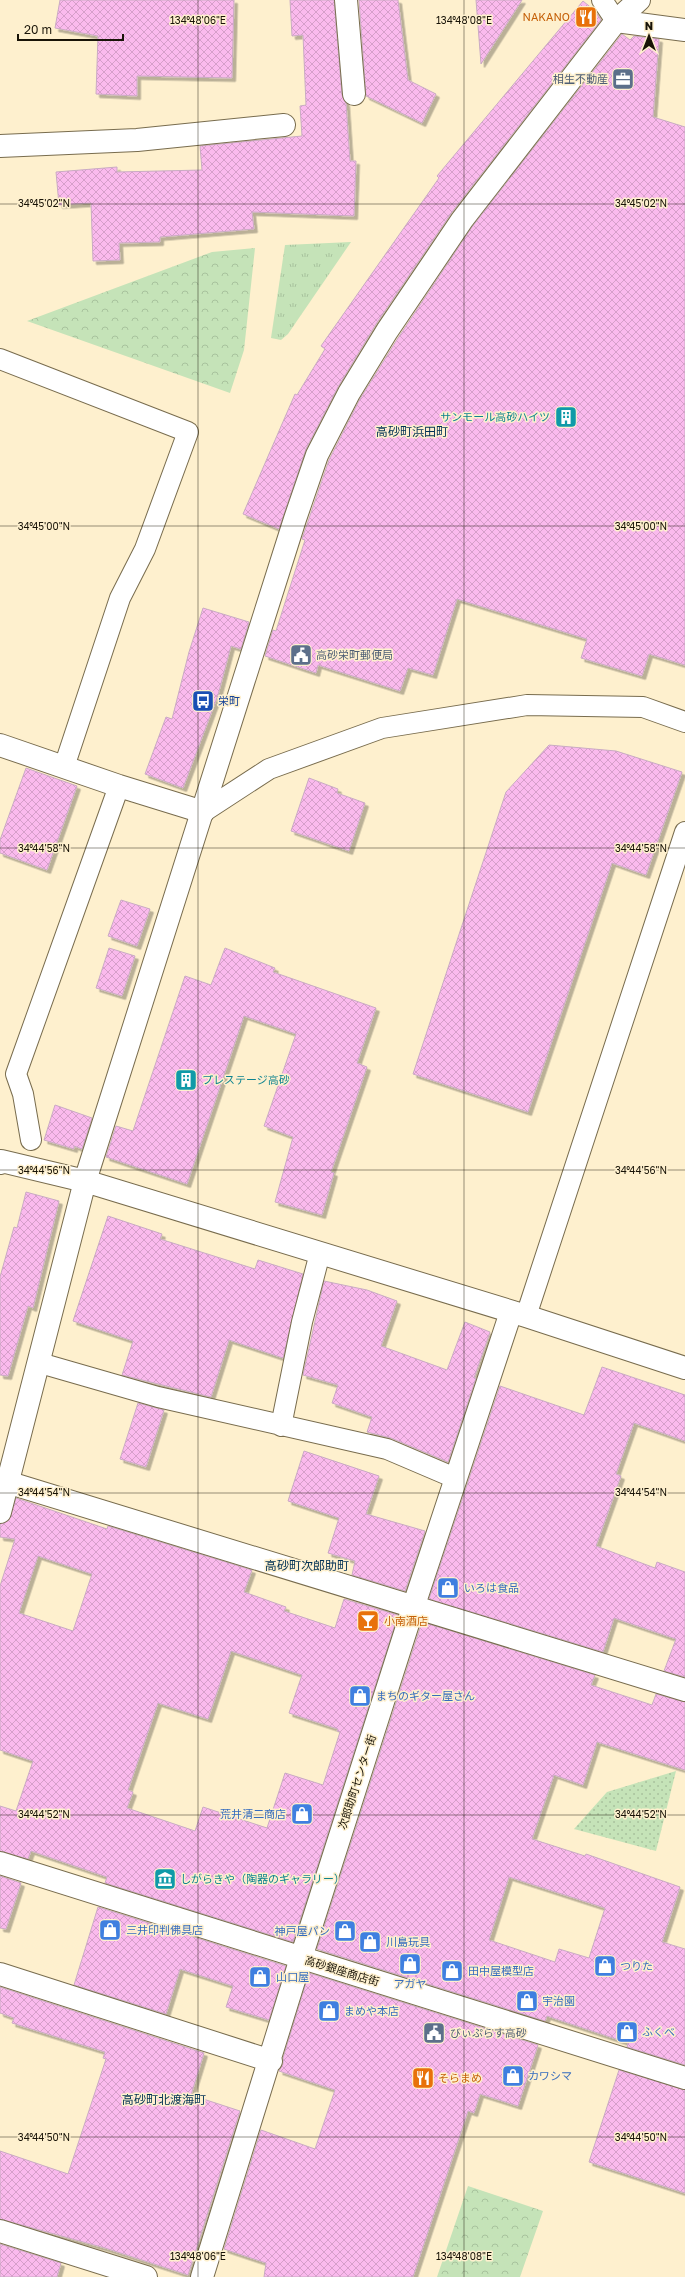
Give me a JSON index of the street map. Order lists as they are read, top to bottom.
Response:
{
  "streets": {
    "street": ["次郎助町センター街", "高砂銀座商店街"]
  },
  "crossings": [
    ["次郎助町センター街", "高砂銀座商店街"]
  ],
  "districts": ["高砂町浜田町", "高砂町次郎助町", "高砂町北渡海町"],
  "places": {
    "restaurant": ["NAKANO", "そらまめ"],
    "office": ["相生不動産"],
    "building": ["サンモール高砂ハイツ", "プレステージ高砂"],
    "public building": ["高砂栄町郵便局", "びぃぷらす高砂"],
    "bus stop": ["栄町"],
    "shop": [
      "いろは食品",
      "まちのギター屋さん",
      "荒井清二商店",
      "三井印判佛具店",
      "神戸屋パン",
      "川島玩具",
      "アガヤ",
      "つりた",
      "田中屋模型店",
      "山口屋",
      "宇治園",
      "まめや本店",
      "ふくべ",
      "カワシマ"
    ],
    "bar": ["小南酒店"],
    "museum": ["しがらきや（陶器のギャラリー）"]
  },
  "scale_bar": "20 m",
  "north": "top",
  "coordinates": [
    "134°48'06\"E",
    "134°48'08\"E",
    "34°45'02\"N",
    "34°45'00\"N",
    "34°44'58\"N",
    "34°44'56\"N",
    "34°44'54\"N",
    "34°44'52\"N",
    "34°44'50\"N"
  ]
}
